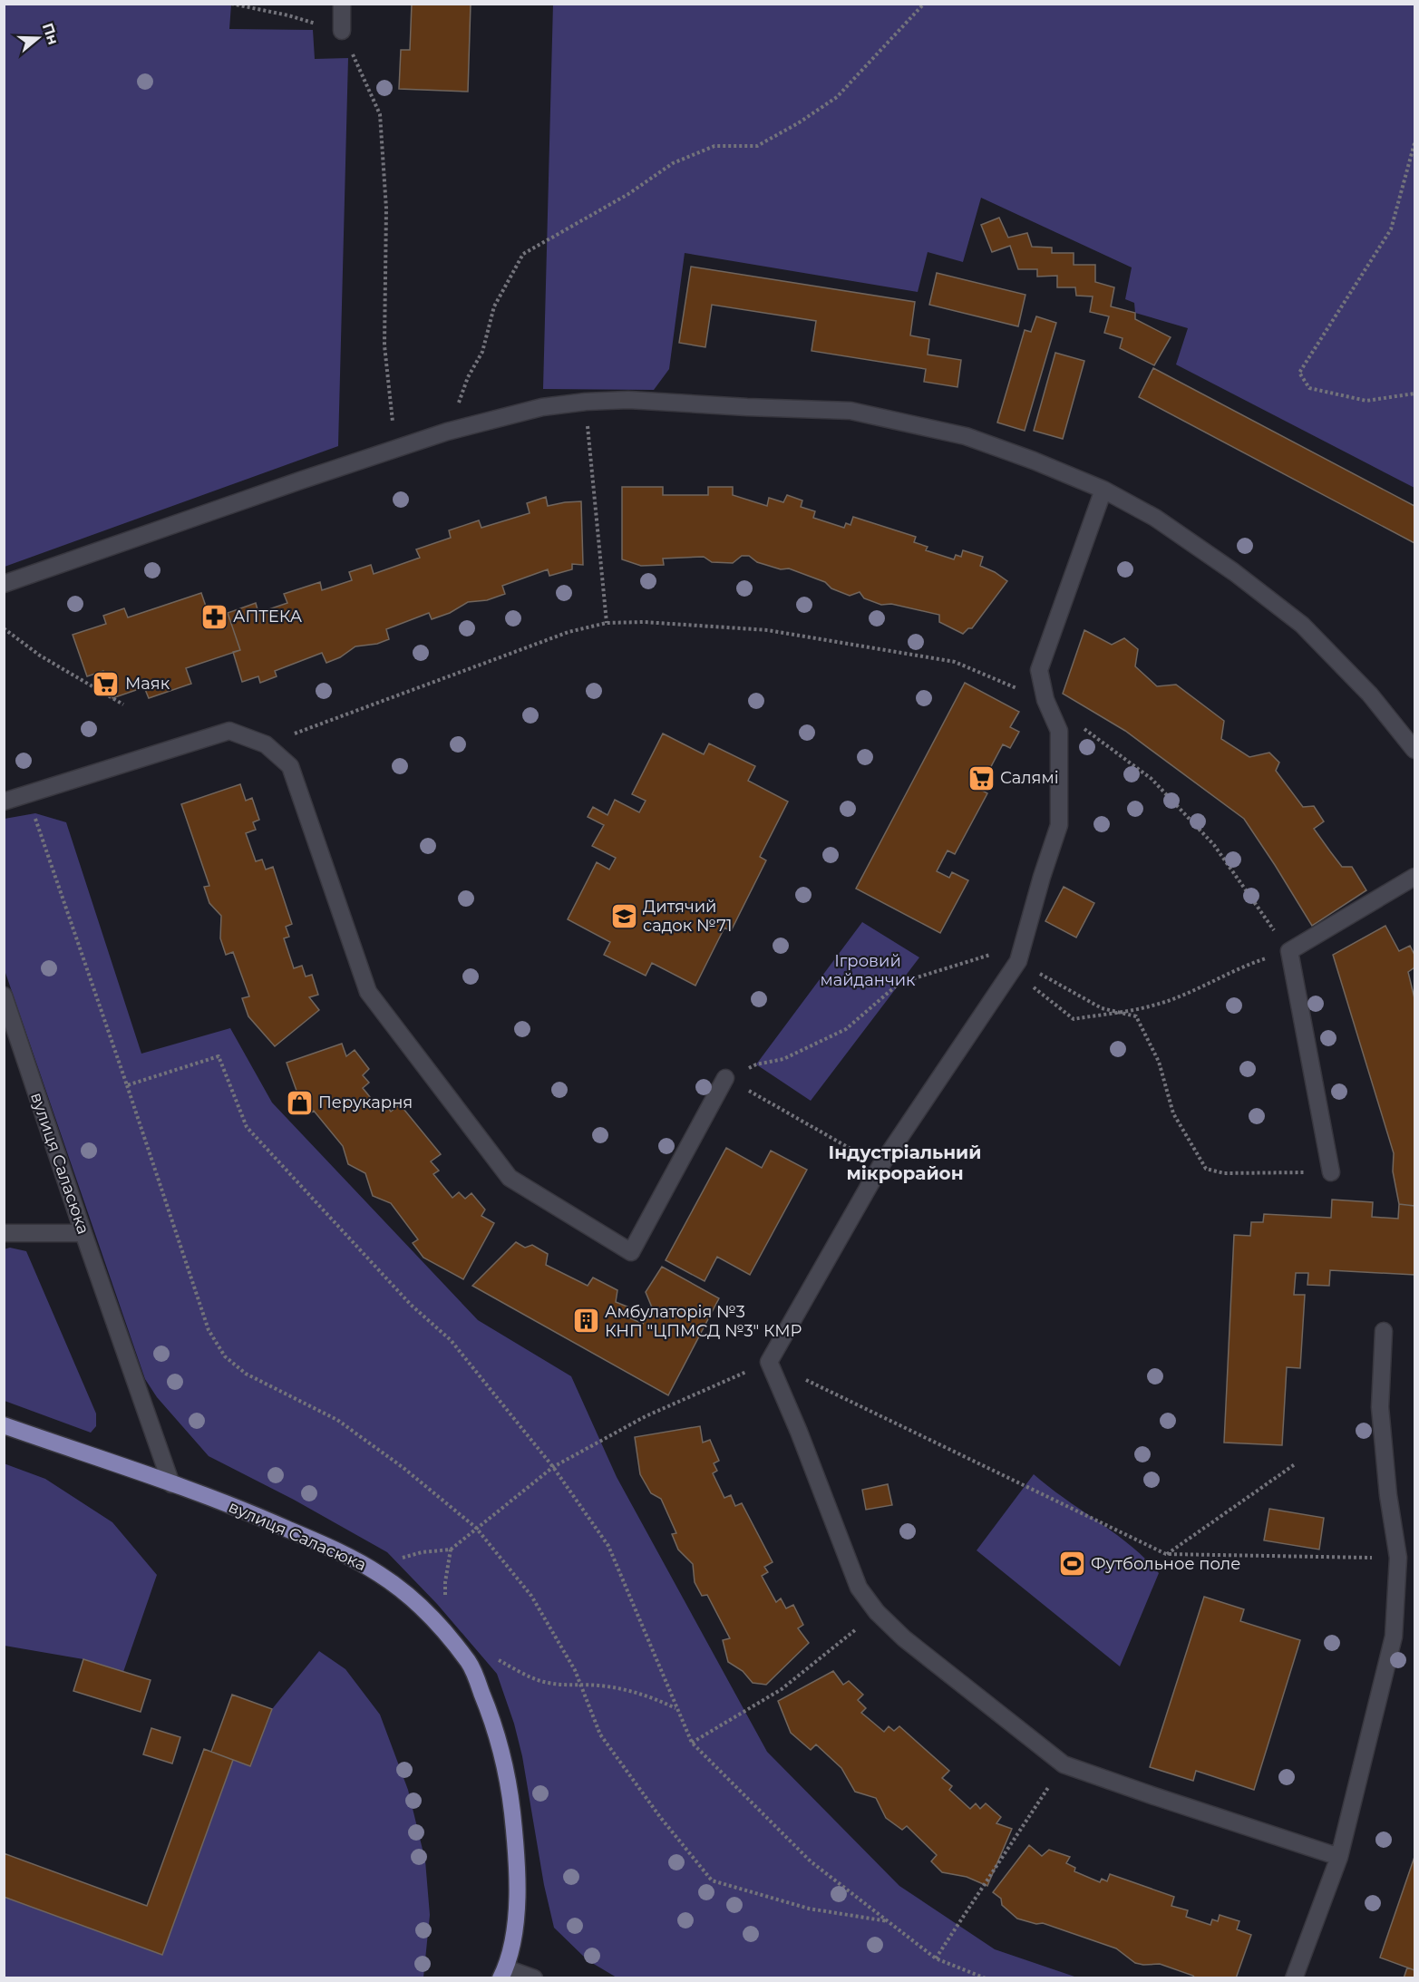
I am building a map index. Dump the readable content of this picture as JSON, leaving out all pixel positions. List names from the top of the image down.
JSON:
{
  "streets": {
    "main road": ["вулиця Саласюка"]
  },
  "districts": ["Індустріальний мікрорайон"],
  "parks": ["Ігровий майданчик"],
  "places": {
    "pharmacy": ["АПТЕКА"],
    "supermarket": ["Маяк", "Салямі"],
    "school or university": ["Дитячий садок №71"],
    "shop": ["Перукарня"],
    "building": ["Амбулаторія №3 КНП \"ЦПМСД №3\" КМР"],
    "sports": ["Футбольное поле"]
  },
  "north": "right"
}
